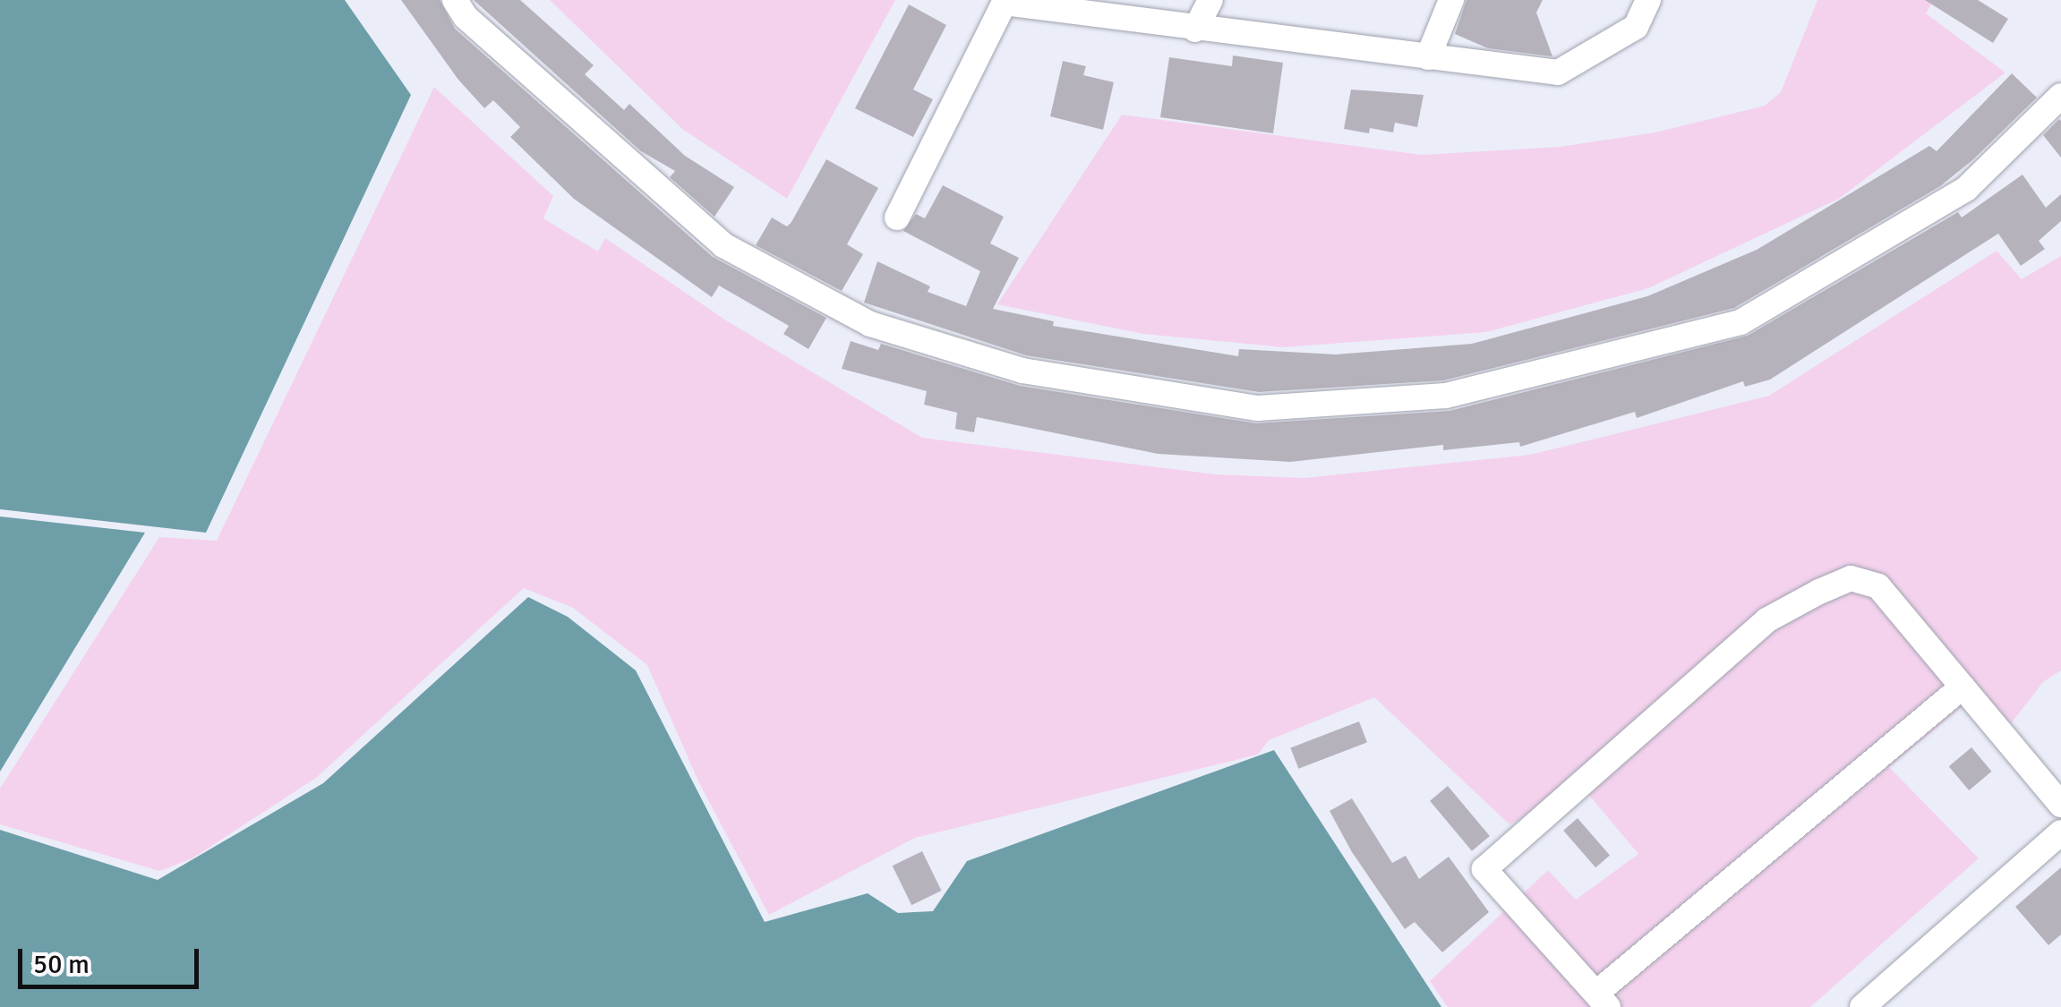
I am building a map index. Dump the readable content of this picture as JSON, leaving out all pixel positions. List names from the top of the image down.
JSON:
{
  "scale_bar": "50 m"
}
